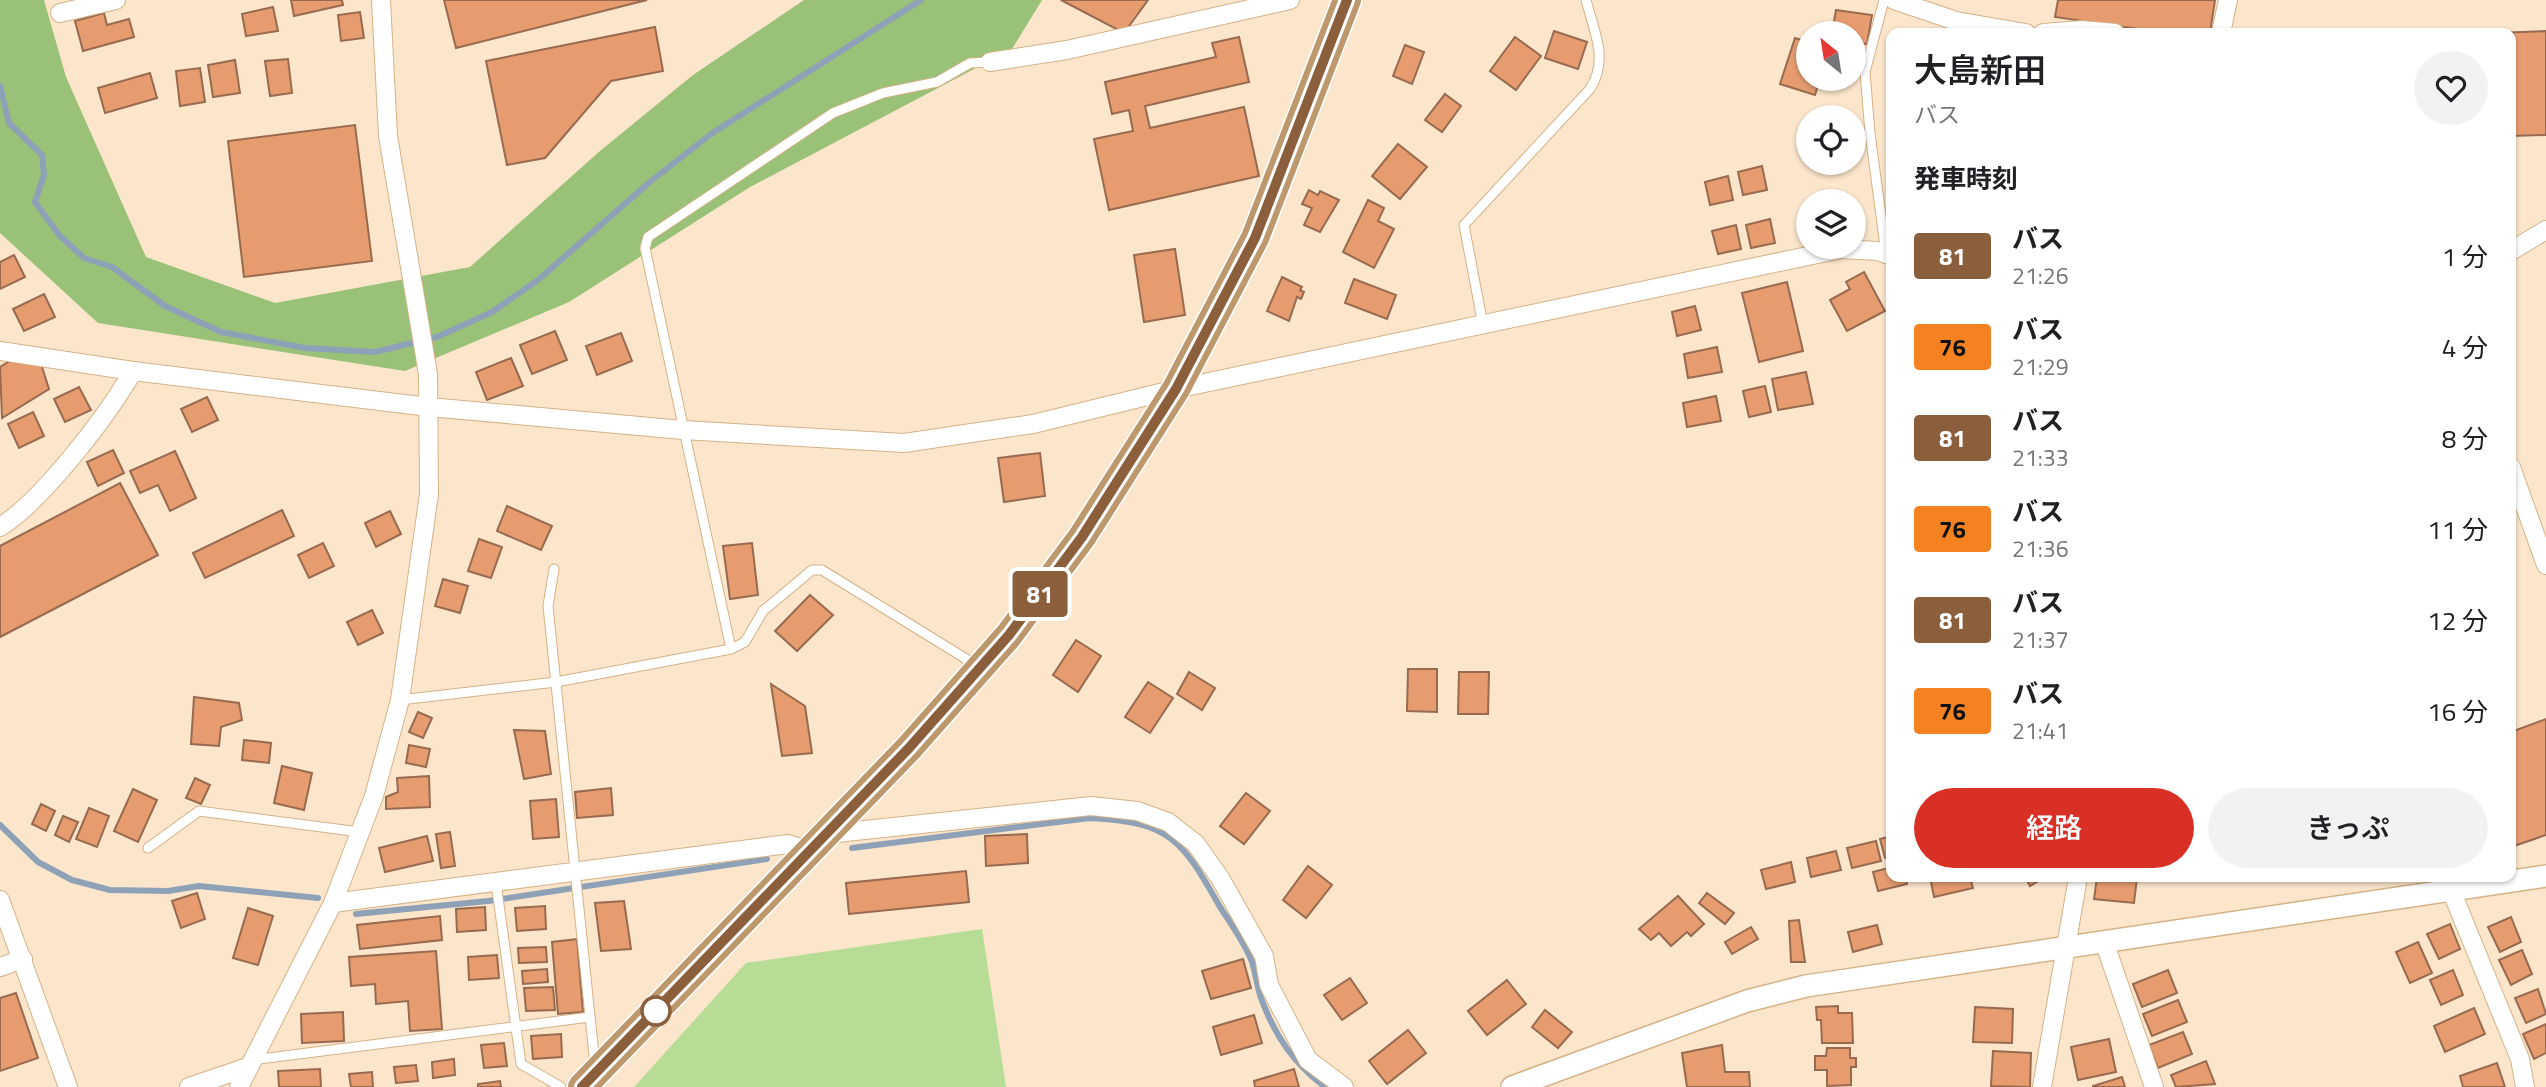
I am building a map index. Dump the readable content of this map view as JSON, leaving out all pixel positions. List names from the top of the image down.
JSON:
{
  "lines": ["bus line 81"],
  "north": "top left",
  "page": {
    "on_map": "81",
    "heading": [
      ["大島新田", "バス"],
      "発車時刻"
    ],
    "list": [
      {
        "mark": "81",
        "name": "バス",
        "note": "21:26",
        "value": "1 分"
      },
      {
        "mark": "76",
        "name": "バス",
        "note": "21:29",
        "value": "4 分"
      },
      {
        "mark": "81",
        "name": "バス",
        "note": "21:33",
        "value": "8 分"
      },
      {
        "mark": "76",
        "name": "バス",
        "note": "21:36",
        "value": "11 分"
      },
      {
        "mark": "81",
        "name": "バス",
        "note": "21:37",
        "value": "12 分"
      },
      {
        "mark": "76",
        "name": "バス",
        "note": "21:41",
        "value": "16 分"
      }
    ],
    "buttons": ["経路", "きっぷ"]
  }
}
